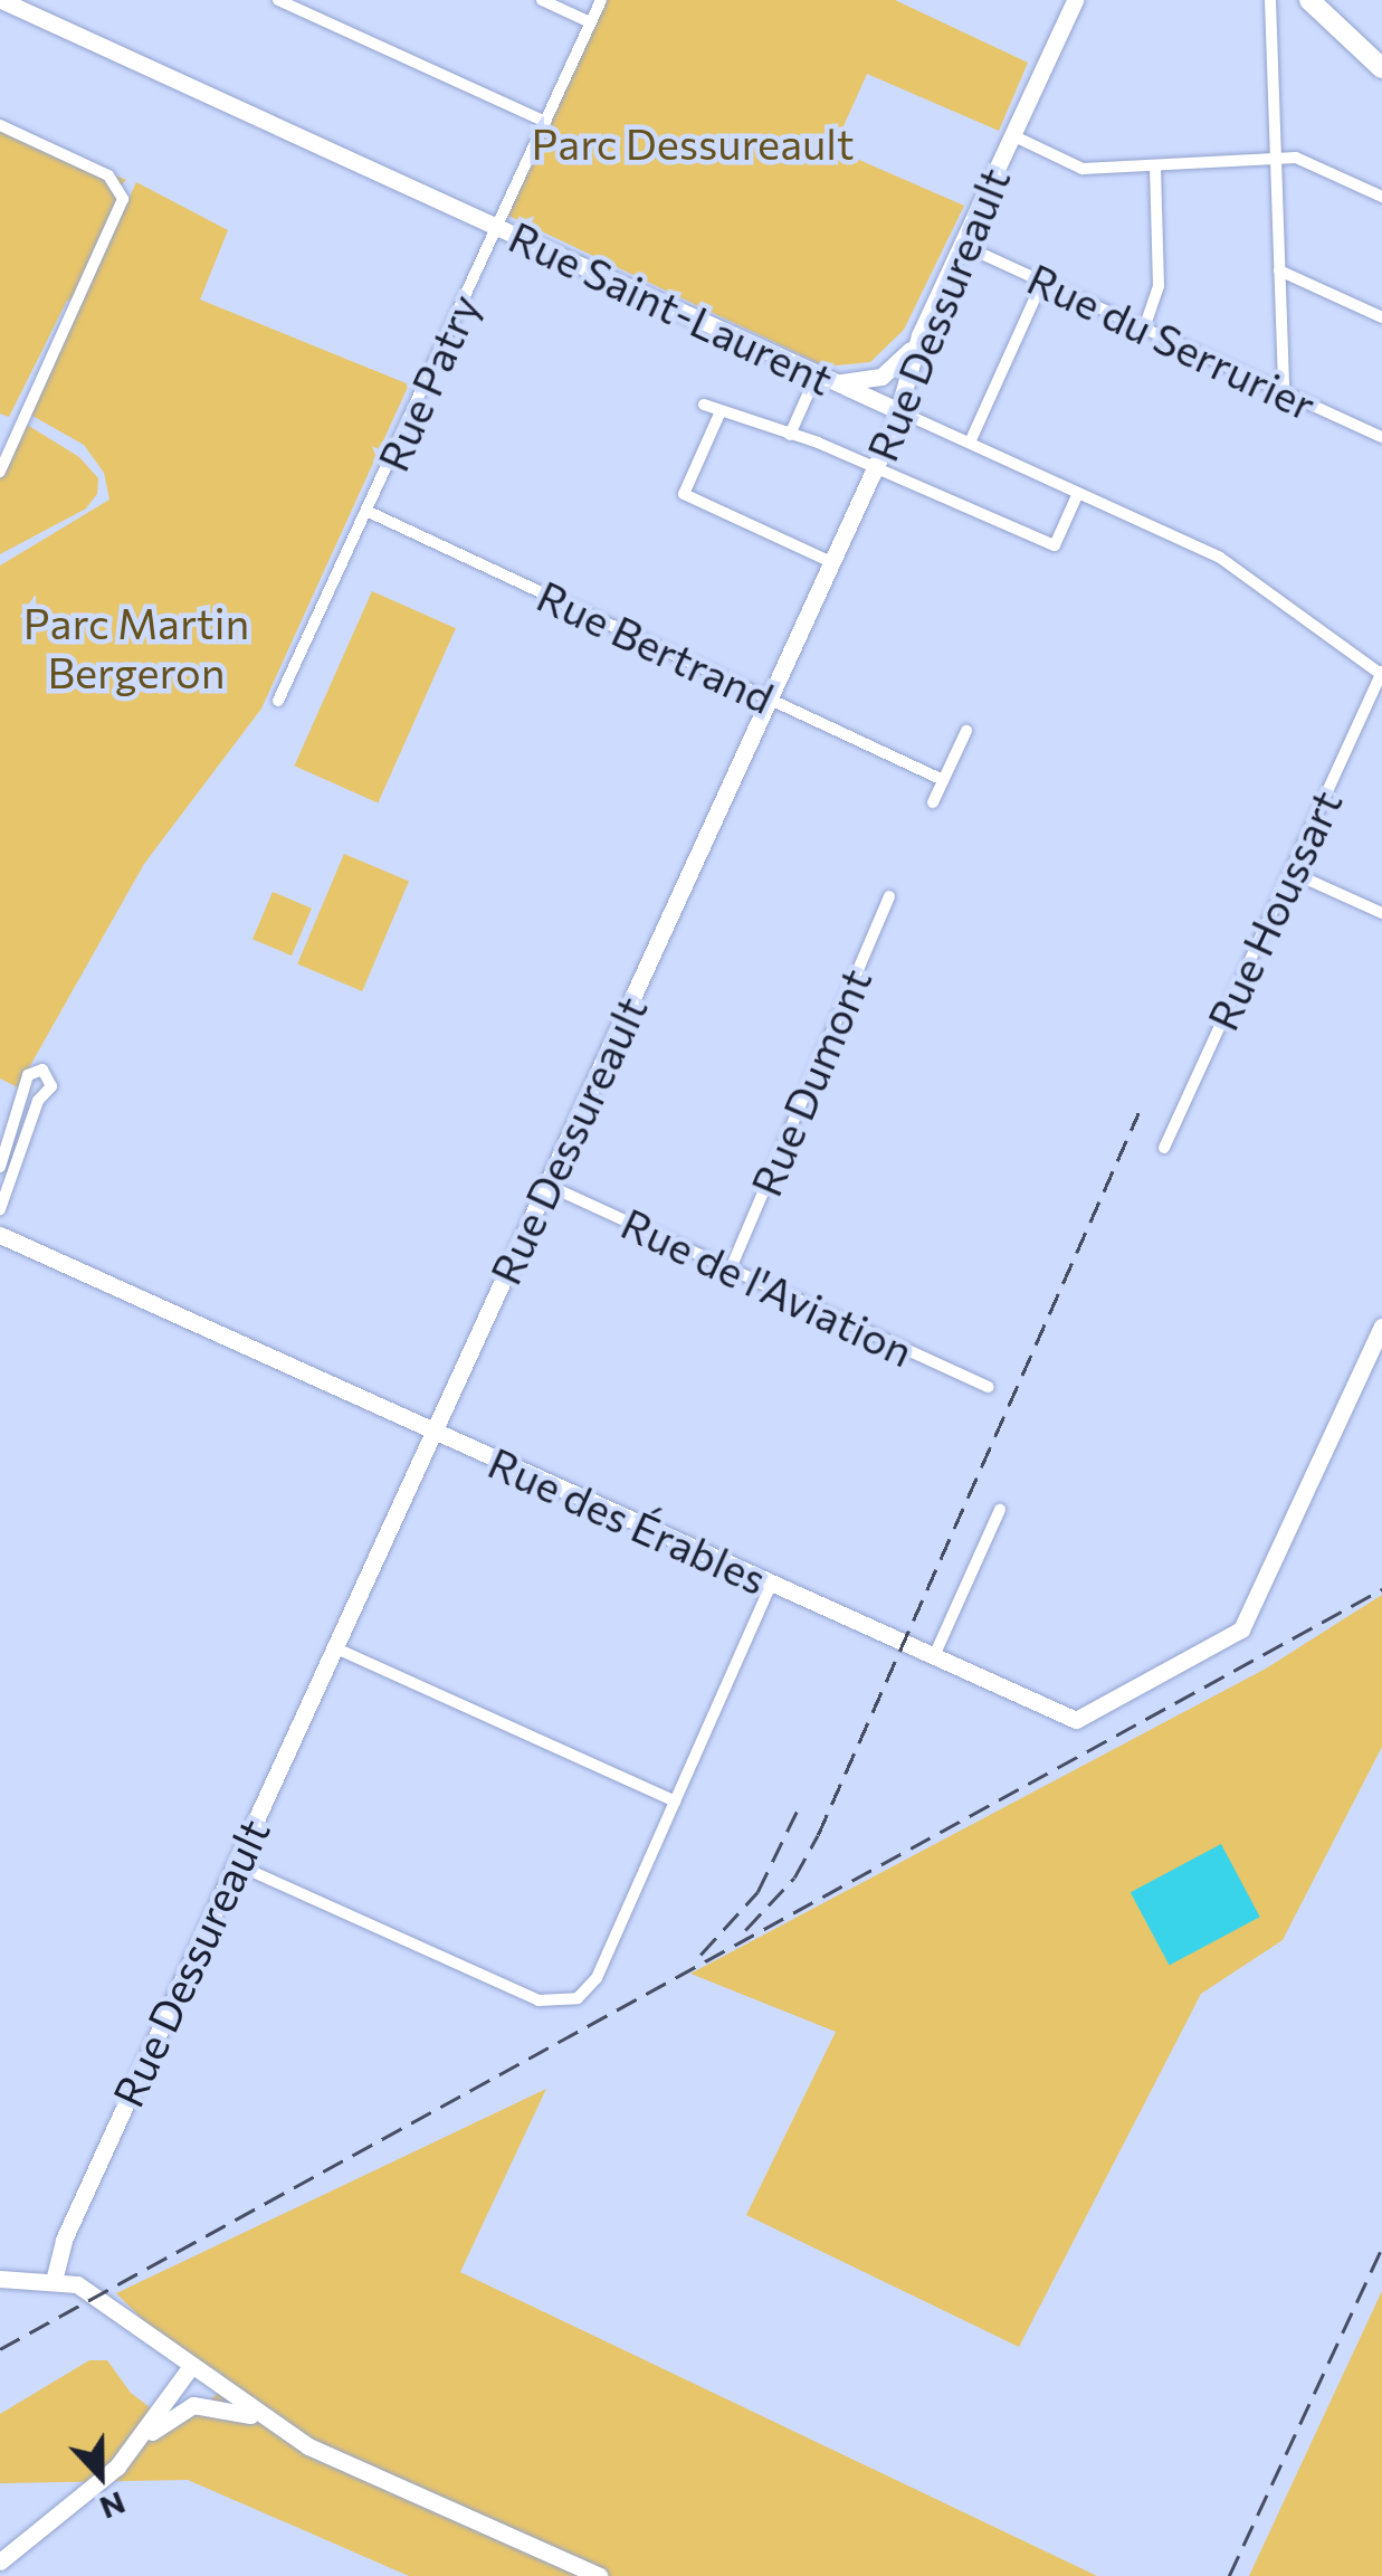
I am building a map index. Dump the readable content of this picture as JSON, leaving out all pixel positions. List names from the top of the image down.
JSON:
{
  "streets": {
    "street": [
      "Rue Saint-Laurent",
      "Rue Dessureault",
      "Rue du Serrurier",
      "Rue Patry",
      "Rue Bertrand",
      "Rue Houssart",
      "Rue Dumont",
      "Rue de l'Aviation",
      "Rue des Érables"
    ]
  },
  "crossings": [
    ["Rue Saint-Laurent", "Rue Dessureault"],
    ["Rue Saint-Laurent", "Rue Patry"],
    ["Rue Saint-Laurent", "Rue Houssart"],
    ["Rue Dessureault", "Rue du Serrurier"],
    ["Rue Dessureault", "Rue Bertrand"],
    ["Rue Dessureault", "Rue de l'Aviation"],
    ["Rue Dessureault", "Rue des Érables"],
    ["Rue Patry", "Rue Bertrand"],
    ["Rue Dumont", "Rue de l'Aviation"]
  ],
  "parks": ["Parc Dessureault", "Parc Martin Bergeron"],
  "north": "bottom"
}
